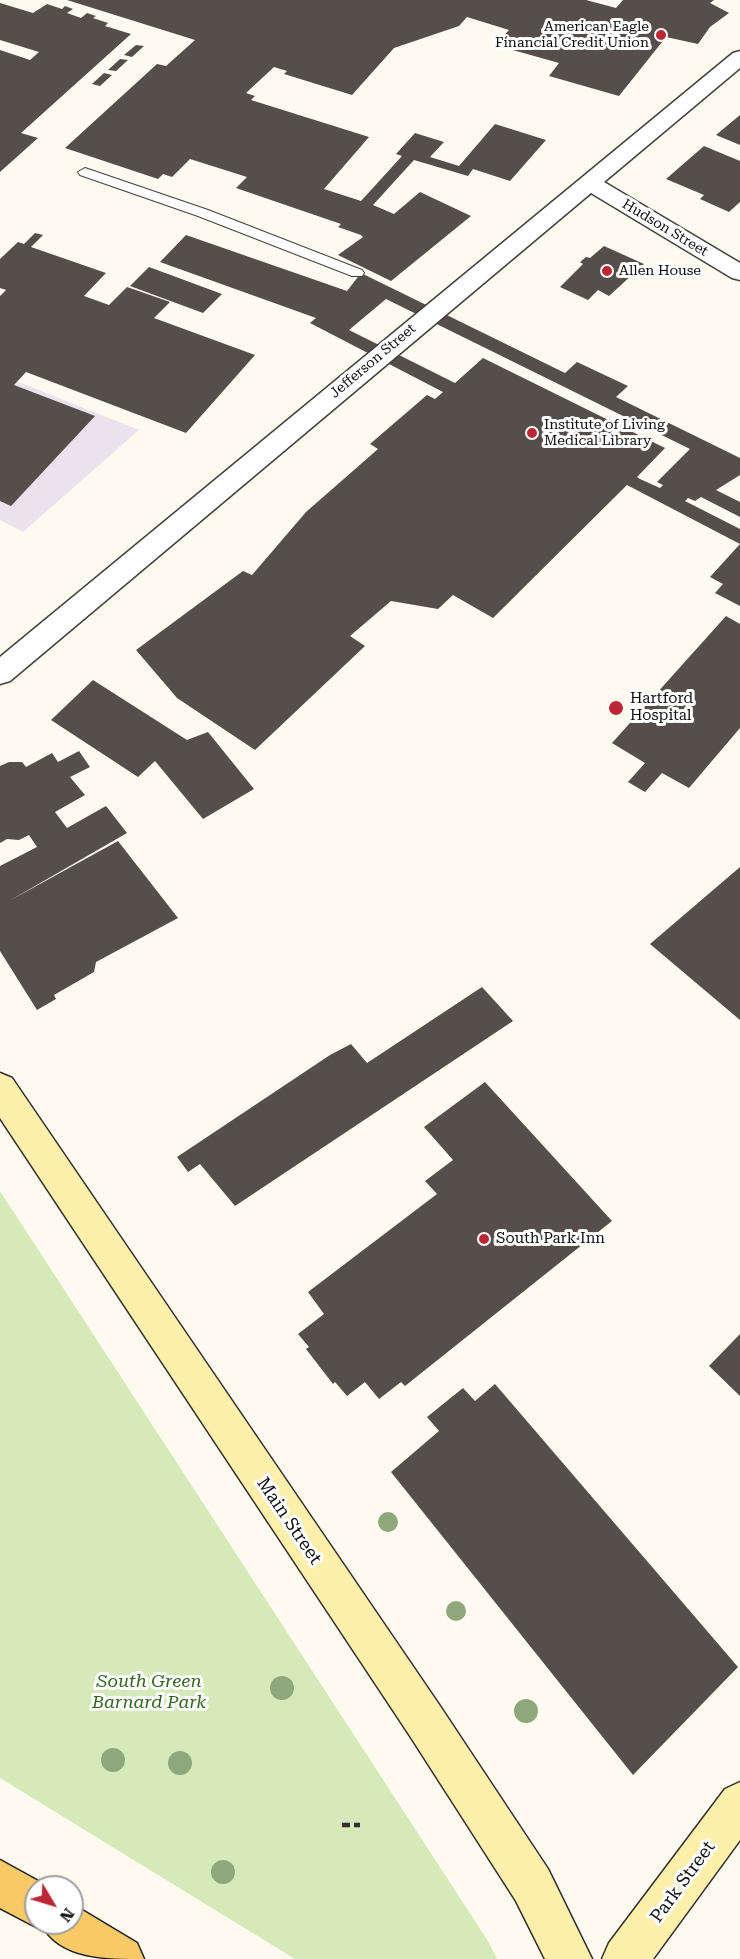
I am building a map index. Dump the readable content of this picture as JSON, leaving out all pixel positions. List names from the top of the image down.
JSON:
{
  "streets": {
    "main road": ["Main Street", "Park Street"],
    "street": ["Hudson Street", "Jefferson Street"]
  },
  "crossings": [
    ["Hudson Street", "Jefferson Street"]
  ],
  "parks": ["South Green Barnard Park"],
  "places": [
    "American Eagle Financial Credit Union",
    "Allen House",
    "Institute of Living Medical Library",
    "Hartford Hospital",
    "South Park Inn"
  ],
  "north": "bottom right"
}
